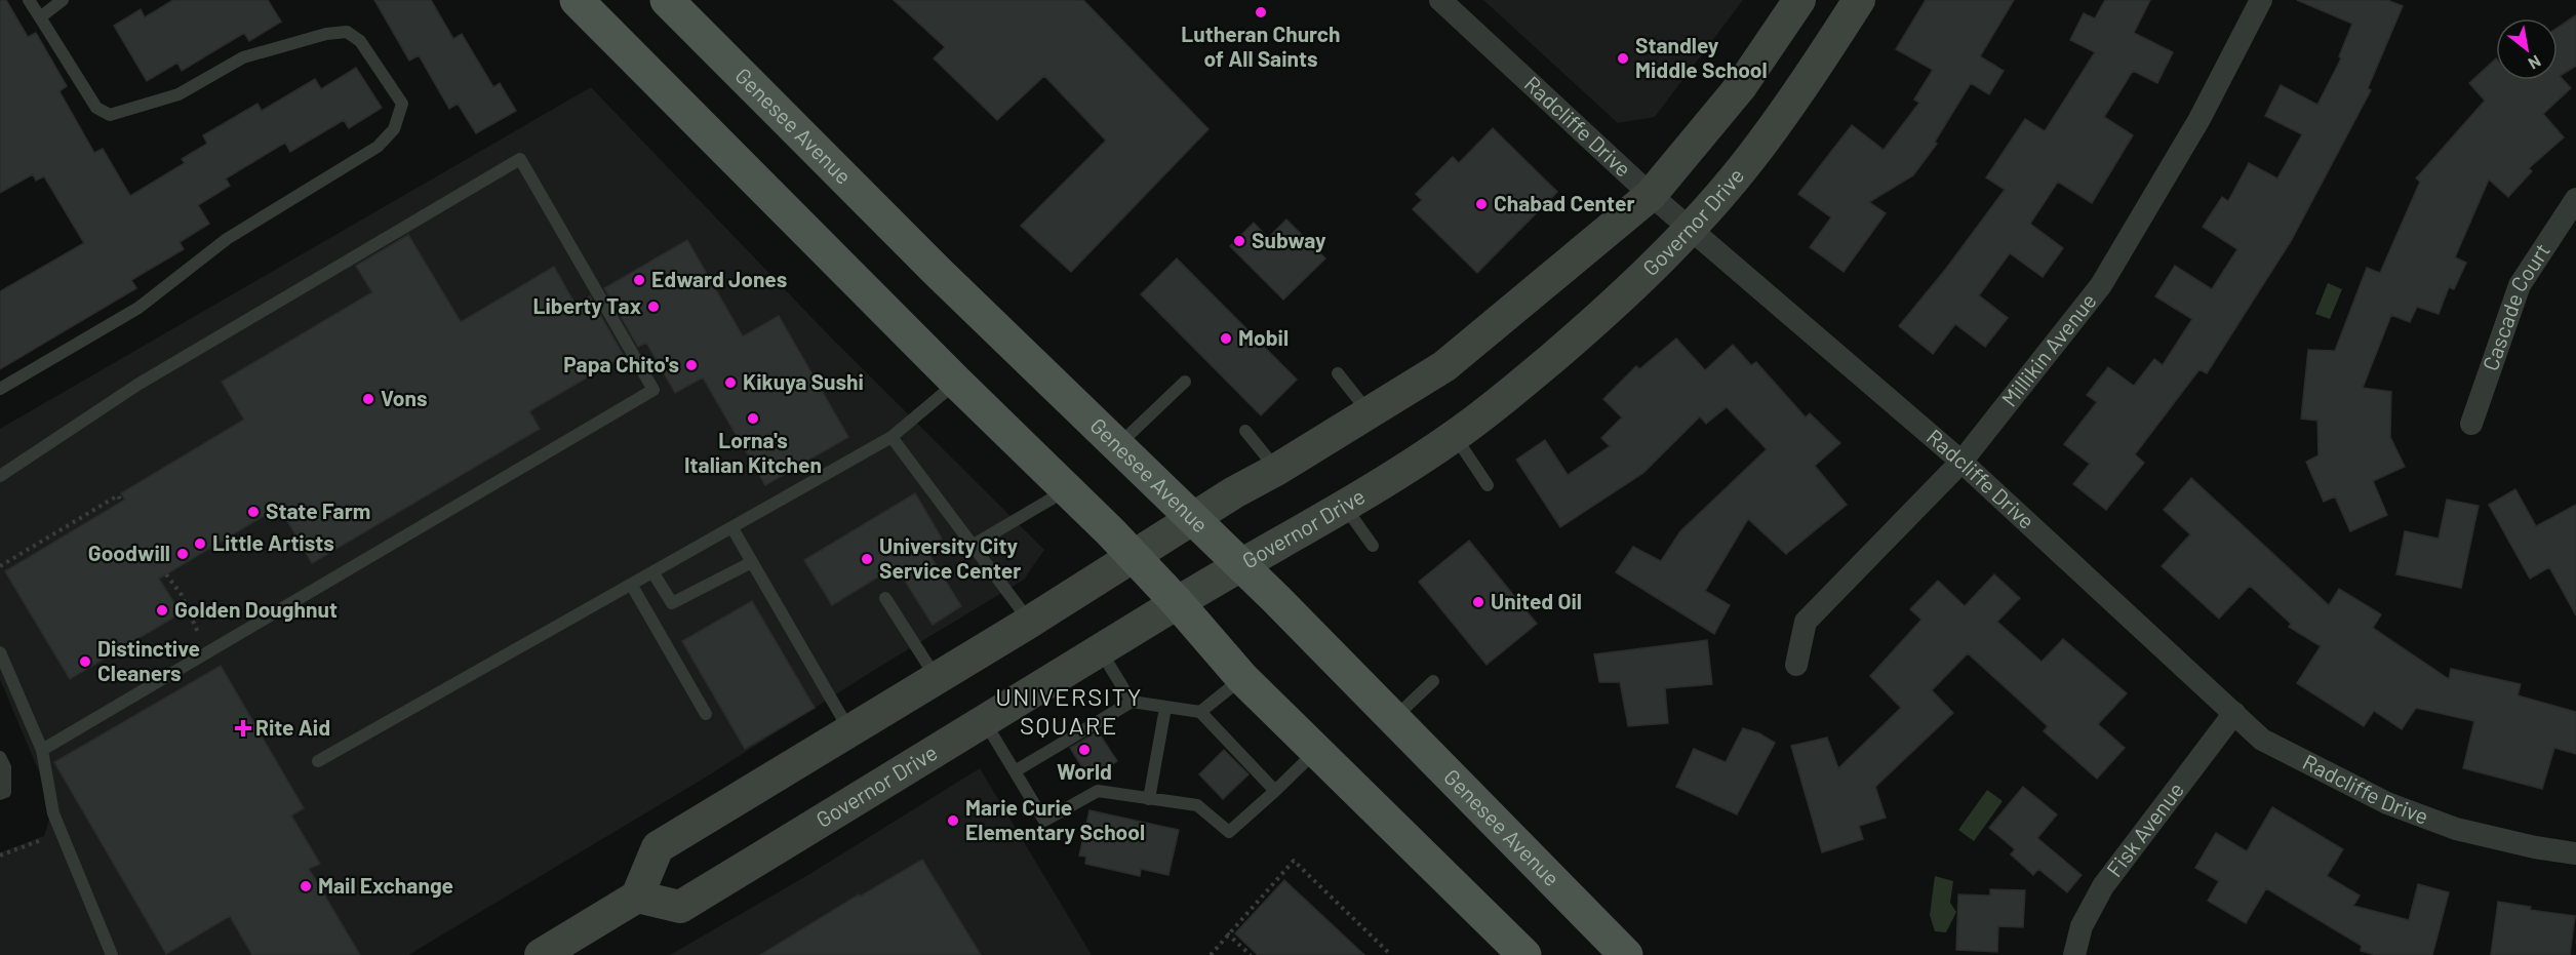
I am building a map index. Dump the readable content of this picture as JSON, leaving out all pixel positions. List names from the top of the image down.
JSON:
{
  "streets": {
    "main road": ["Genesee Avenue", "Governor Drive"],
    "street": [
      "Radcliffe Drive",
      "Cascade Court",
      "Millikin Avenue",
      "Fisk Avenue"
    ]
  },
  "crossings": [
    ["Genesee Avenue", "Governor Drive"],
    ["Radcliffe Drive", "Governor Drive"],
    ["Radcliffe Drive", "Millikin Avenue"],
    ["Radcliffe Drive", "Fisk Avenue"]
  ],
  "districts": ["UNIVERSITY SQUARE"],
  "places": {
    "other": [
      "Lutheran Church of All Saints",
      "Standley Middle School",
      "Chabad Center",
      "Subway",
      "Edward Jones",
      "Liberty Tax",
      "Mobil",
      "Papa Chito's",
      "Kikuya Sushi",
      "Vons",
      "Lorna's Italian Kitchen",
      "State Farm",
      "Little Artists",
      "Goodwill",
      "University City Service Center",
      "United Oil",
      "Golden Doughnut",
      "Distinctive Cleaners",
      "World",
      "Marie Curie Elementary School",
      "Mail Exchange"
    ],
    "health": ["Rite Aid"]
  },
  "north": "bottom right"
}
